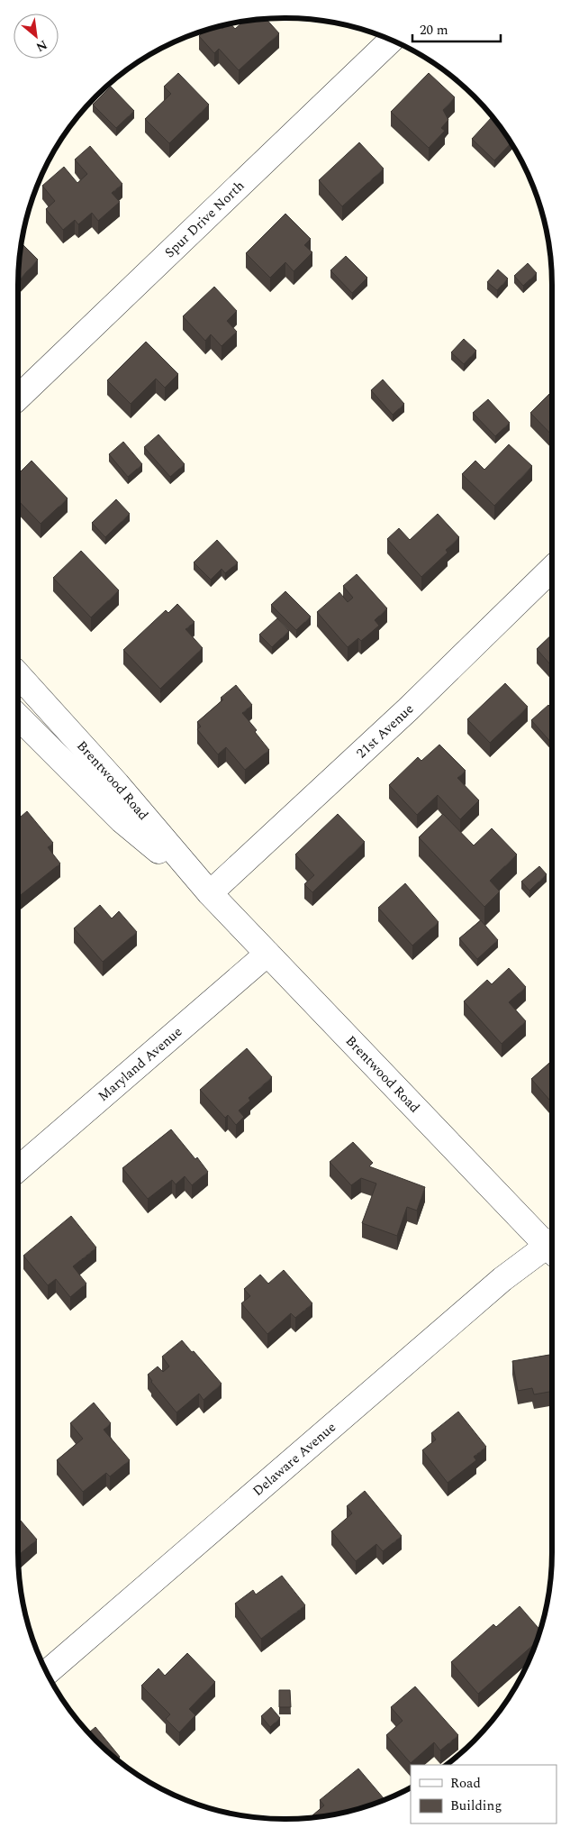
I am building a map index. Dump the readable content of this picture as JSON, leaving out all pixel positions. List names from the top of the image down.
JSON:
{
  "streets": {
    "street": [
      "Spur Drive North",
      "21st Avenue",
      "Brentwood Road",
      "Maryland Avenue",
      "Delaware Avenue"
    ]
  },
  "crossings": [
    ["21st Avenue", "Brentwood Road"],
    ["Brentwood Road", "Maryland Avenue"],
    ["Brentwood Road", "Delaware Avenue"]
  ],
  "legend": ["Road", "Building"],
  "scale_bar": "20 m",
  "north": "bottom right"
}
